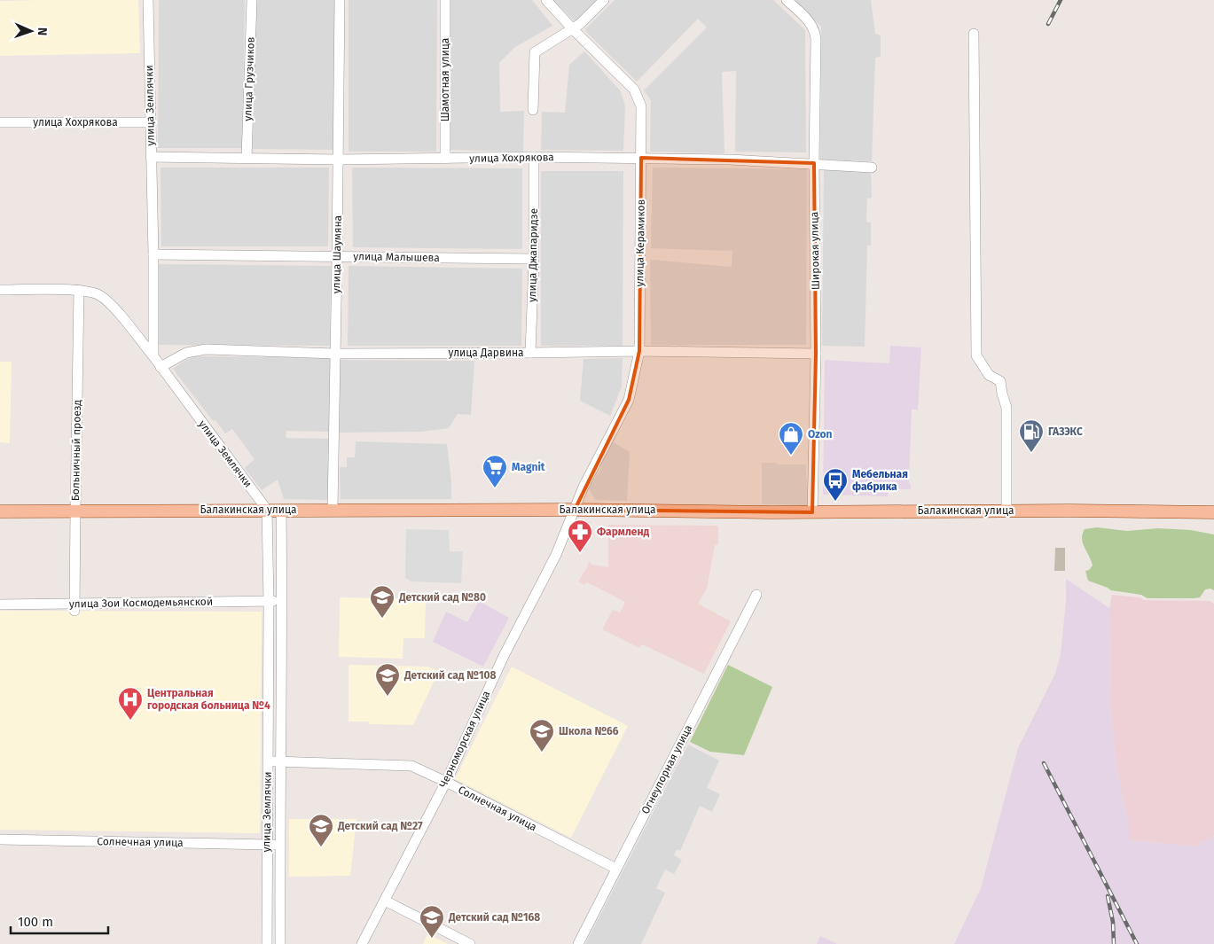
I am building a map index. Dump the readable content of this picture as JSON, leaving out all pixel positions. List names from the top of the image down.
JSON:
{
  "streets": {
    "main road": ["Балакинская улица"],
    "street": [
      "улица Грузчиков",
      "Шамотная улица",
      "улица Землячки",
      "улица Хохрякова",
      "улица Керамиков",
      "Широкая улица",
      "улица Шаумяна",
      "улица Джапаридзе",
      "улица Малышева",
      "улица Дарвина",
      "Больничный проезд",
      "улица Зои Космодемьянской",
      "Черноморская улица",
      "Огнеупорная улица",
      "Солнечная улица"
    ]
  },
  "crossings": [
    ["улица Грузчиков", "улица Хохрякова"],
    ["Шамотная улица", "улица Хохрякова"],
    ["улица Землячки", "улица Хохрякова"],
    ["улица Землячки", "улица Малышева"],
    ["улица Землячки", "улица Дарвина"],
    ["улица Землячки", "Балакинская улица"],
    ["улица Землячки", "улица Зои Космодемьянской"],
    ["улица Землячки", "Солнечная улица"],
    ["улица Хохрякова", "улица Керамиков"],
    ["улица Хохрякова", "Широкая улица"],
    ["улица Хохрякова", "улица Шаумяна"],
    ["улица Хохрякова", "улица Джапаридзе"],
    ["улица Керамиков", "улица Дарвина"],
    ["улица Керамиков", "Балакинская улица"],
    ["улица Керамиков", "Черноморская улица"],
    ["Широкая улица", "улица Дарвина"],
    ["Широкая улица", "Балакинская улица"],
    ["улица Шаумяна", "улица Малышева"],
    ["улица Шаумяна", "улица Дарвина"],
    ["улица Шаумяна", "Балакинская улица"],
    ["улица Джапаридзе", "улица Малышева"],
    ["улица Джапаридзе", "улица Дарвина"],
    ["Больничный проезд", "Балакинская улица"],
    ["Больничный проезд", "улица Зои Космодемьянской"],
    ["Балакинская улица", "Черноморская улица"],
    ["Черноморская улица", "Солнечная улица"],
    ["Огнеупорная улица", "Солнечная улица"]
  ],
  "places": {
    "fuel station": ["ГАЗЭКС"],
    "shop": ["Ozon"],
    "supermarket": ["Magnit"],
    "bus stop": ["Мебельная фабрика"],
    "pharmacy": ["Фармленд"],
    "school or university": [
      "Детский сад №80",
      "Детский сад №108",
      "Школа №66",
      "Детский сад №27",
      "Детский сад №168"
    ],
    "hospital": ["Центральная городская больница №4"]
  },
  "scale_bar": "100 m",
  "north": "right"
}
